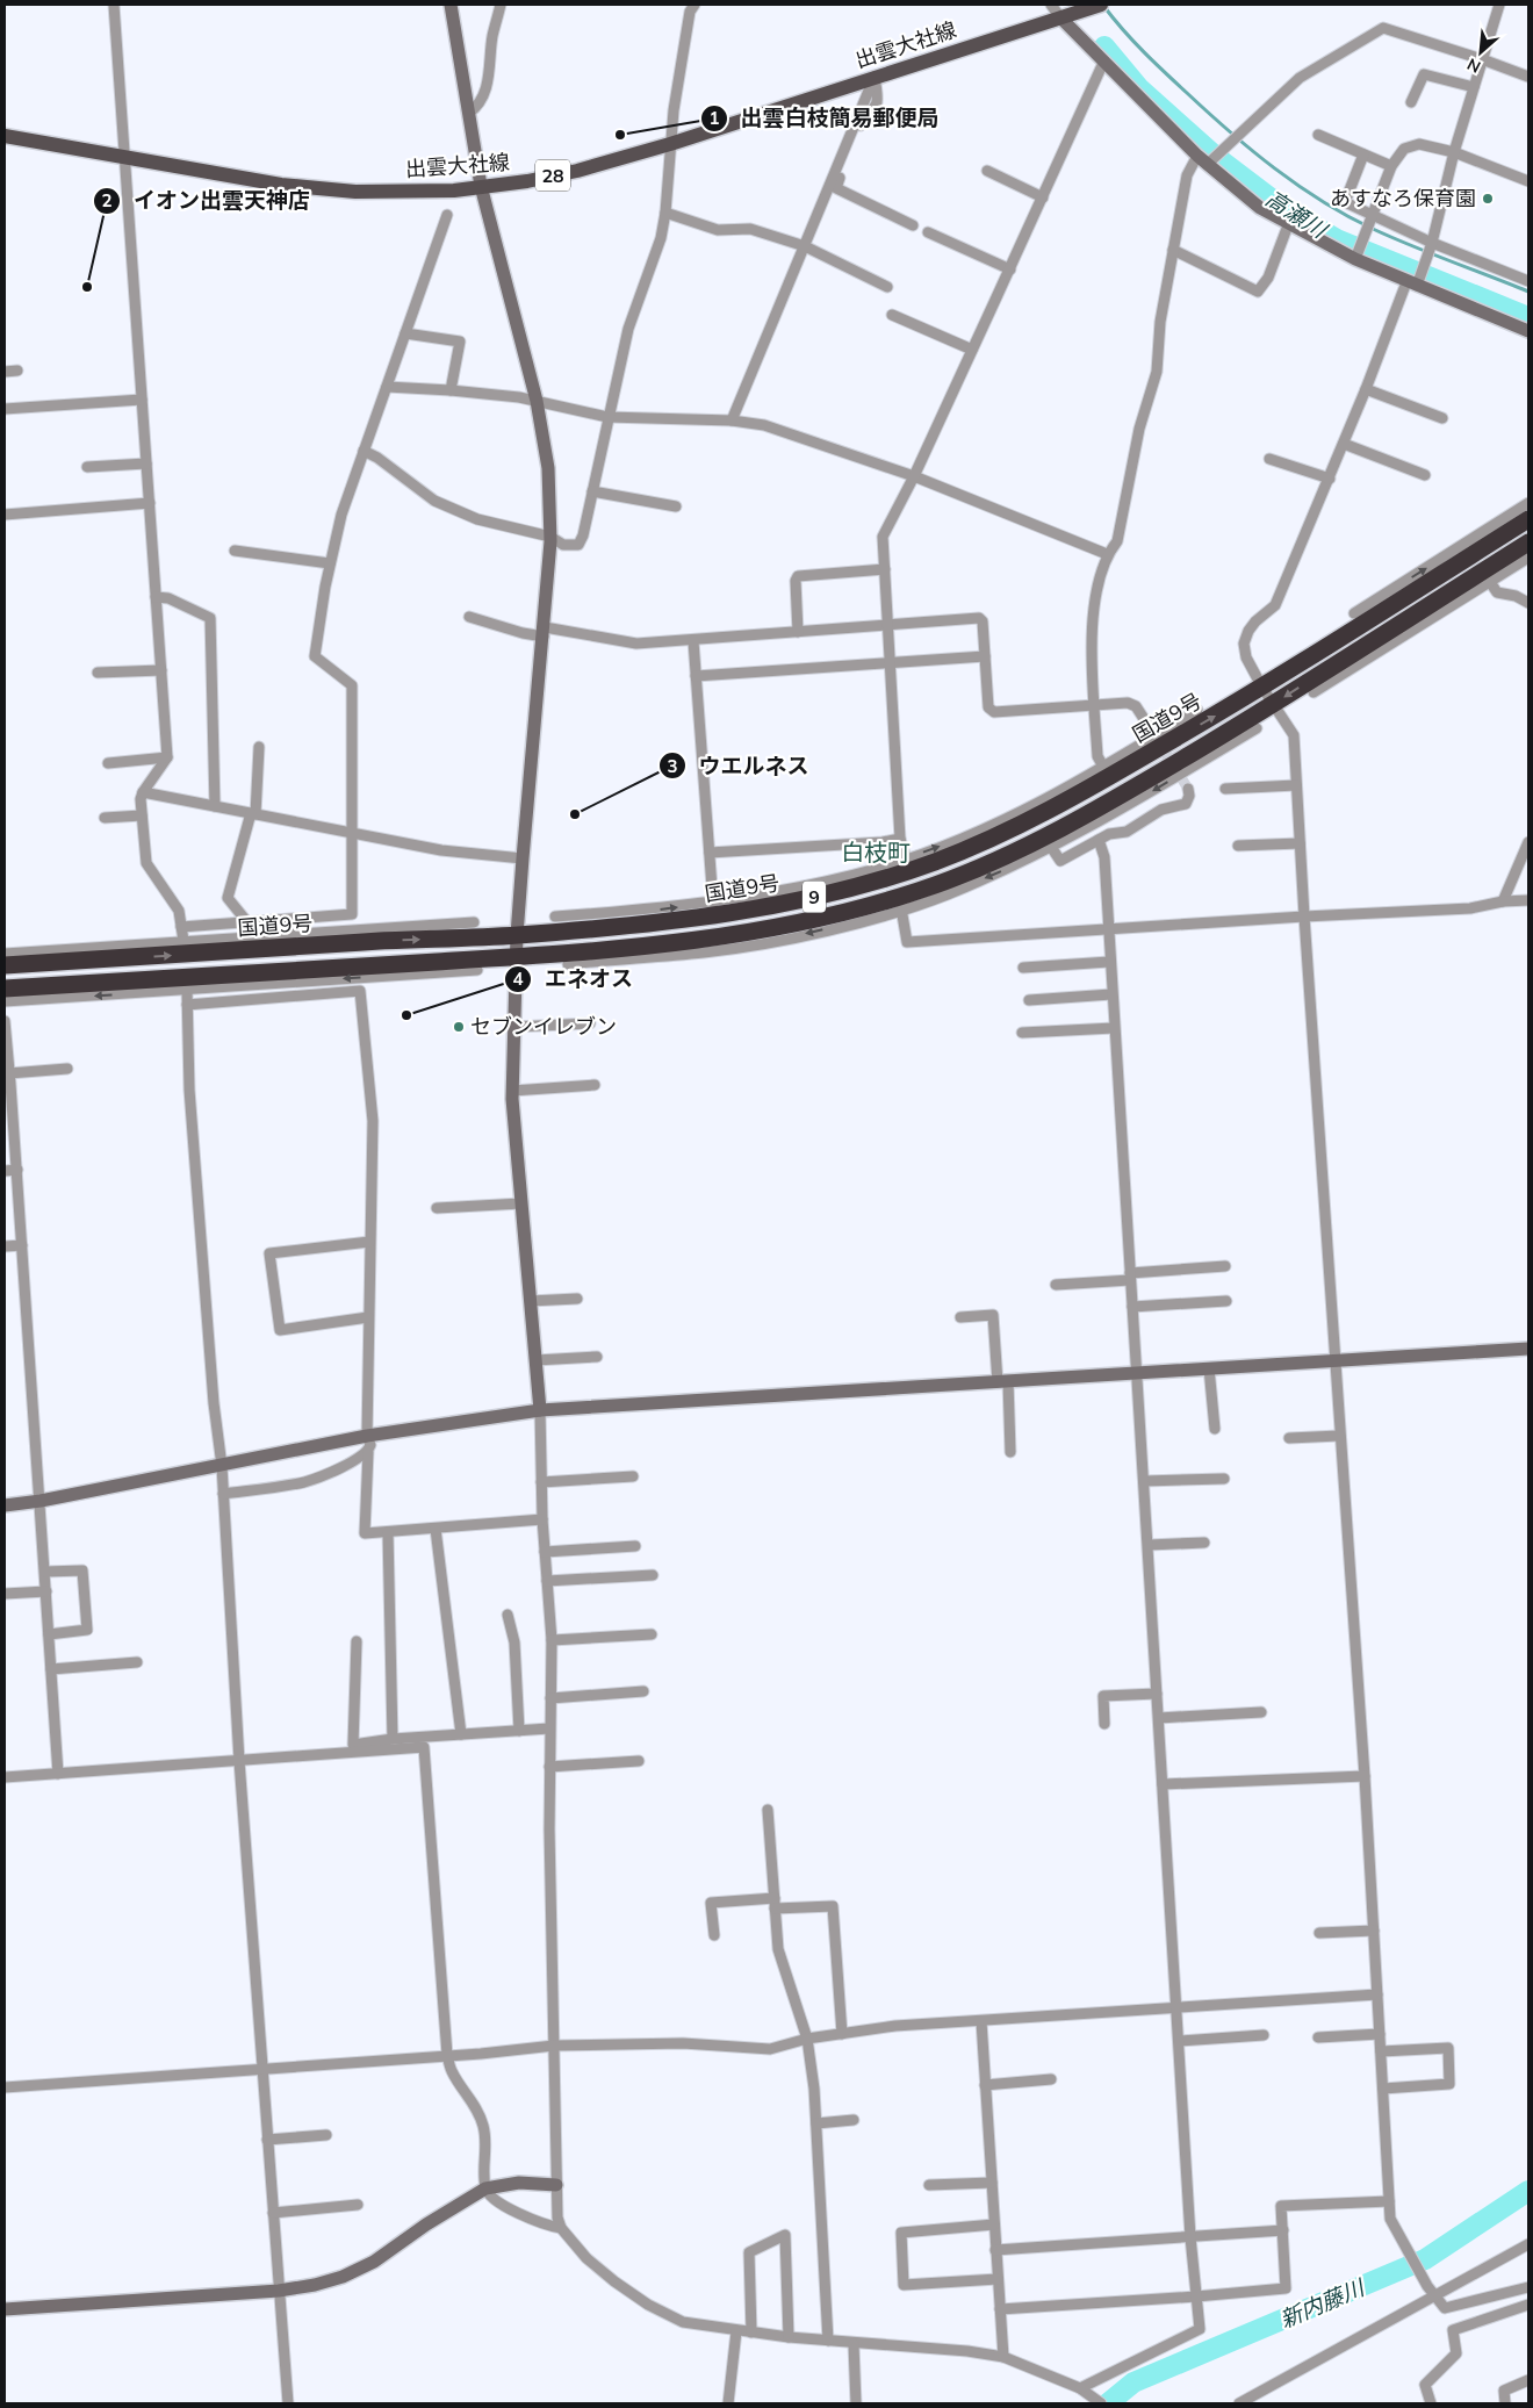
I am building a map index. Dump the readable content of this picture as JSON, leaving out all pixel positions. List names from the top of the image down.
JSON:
{
  "streets": {
    "highway": ["国道9号", "9"],
    "main road": ["出雲大社線", "28"]
  },
  "districts": ["白枝町"],
  "water": ["高瀬川", "新内藤川"],
  "places": [
    "出雲白枝簡易郵便局",
    "あすなろ保育園",
    "イオン出雲天神店",
    "ウエルネス",
    "エネオス",
    "セブンイレブン"
  ],
  "north": "bottom left"
}
